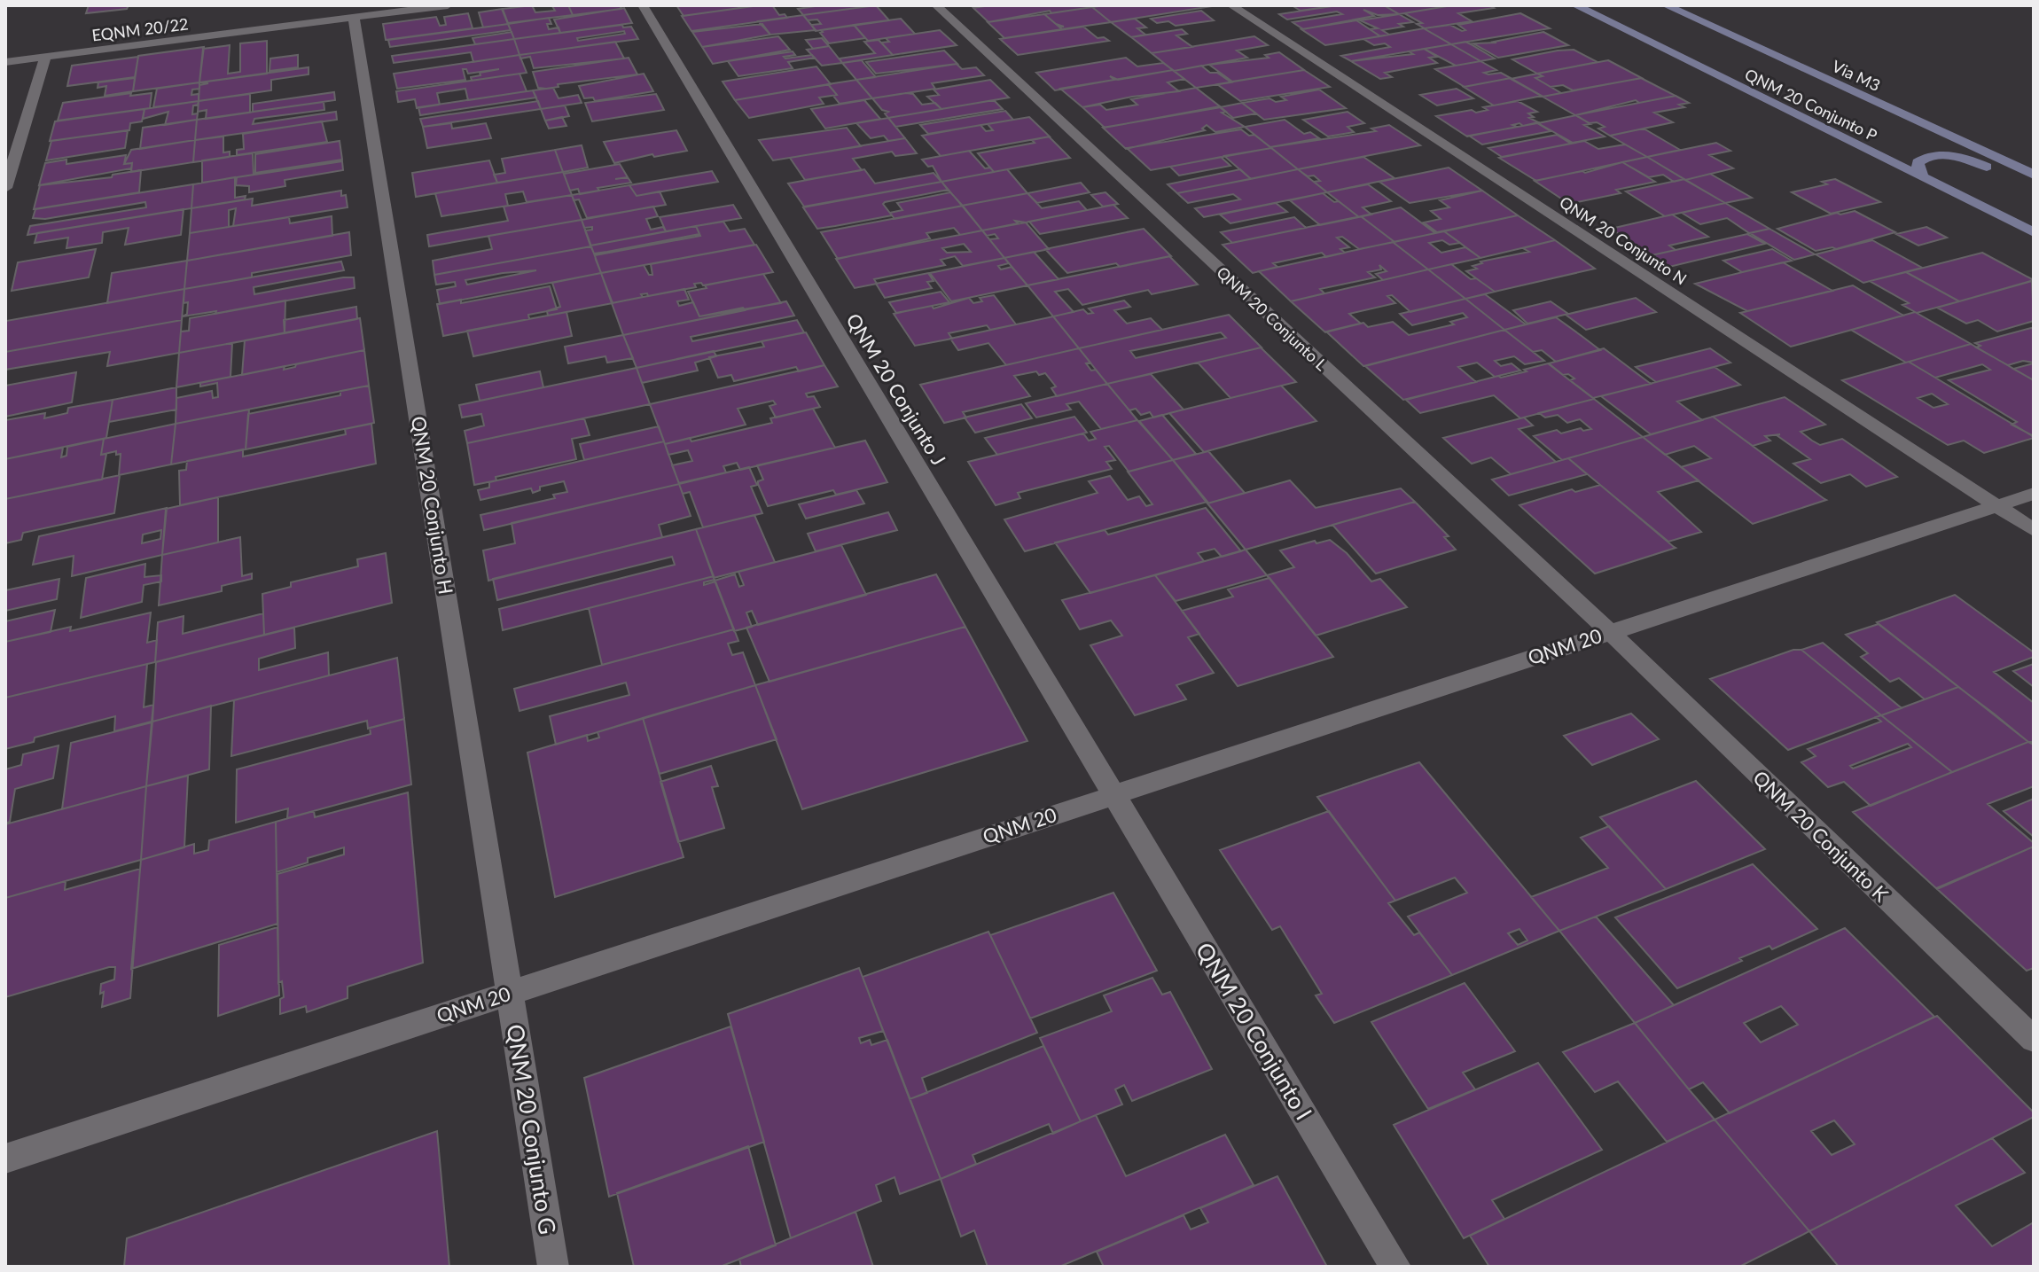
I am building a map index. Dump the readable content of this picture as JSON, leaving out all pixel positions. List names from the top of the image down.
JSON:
{
  "streets": {
    "main road": ["Via M3", "QNM 20 Conjunto P"],
    "street": [
      "EQNM 20/22",
      "QNM 20 Conjunto N",
      "QNM 20 Conjunto L",
      "QNM 20 Conjunto J",
      "QNM 20 Conjunto H",
      "QNM 20",
      "QNM 20 Conjunto K",
      "QNM 20 Conjunto I",
      "QNM 20 Conjunto G"
    ]
  },
  "crossings": [
    ["EQNM 20/22", "QNM 20 Conjunto H"],
    ["QNM 20 Conjunto N", "QNM 20"],
    ["QNM 20 Conjunto L", "QNM 20"],
    ["QNM 20 Conjunto L", "QNM 20 Conjunto K"],
    ["QNM 20 Conjunto J", "QNM 20"],
    ["QNM 20 Conjunto J", "QNM 20 Conjunto I"],
    ["QNM 20 Conjunto H", "QNM 20"],
    ["QNM 20 Conjunto H", "QNM 20 Conjunto G"],
    ["QNM 20", "QNM 20 Conjunto K"],
    ["QNM 20", "QNM 20 Conjunto I"],
    ["QNM 20", "QNM 20 Conjunto G"]
  ]
}
